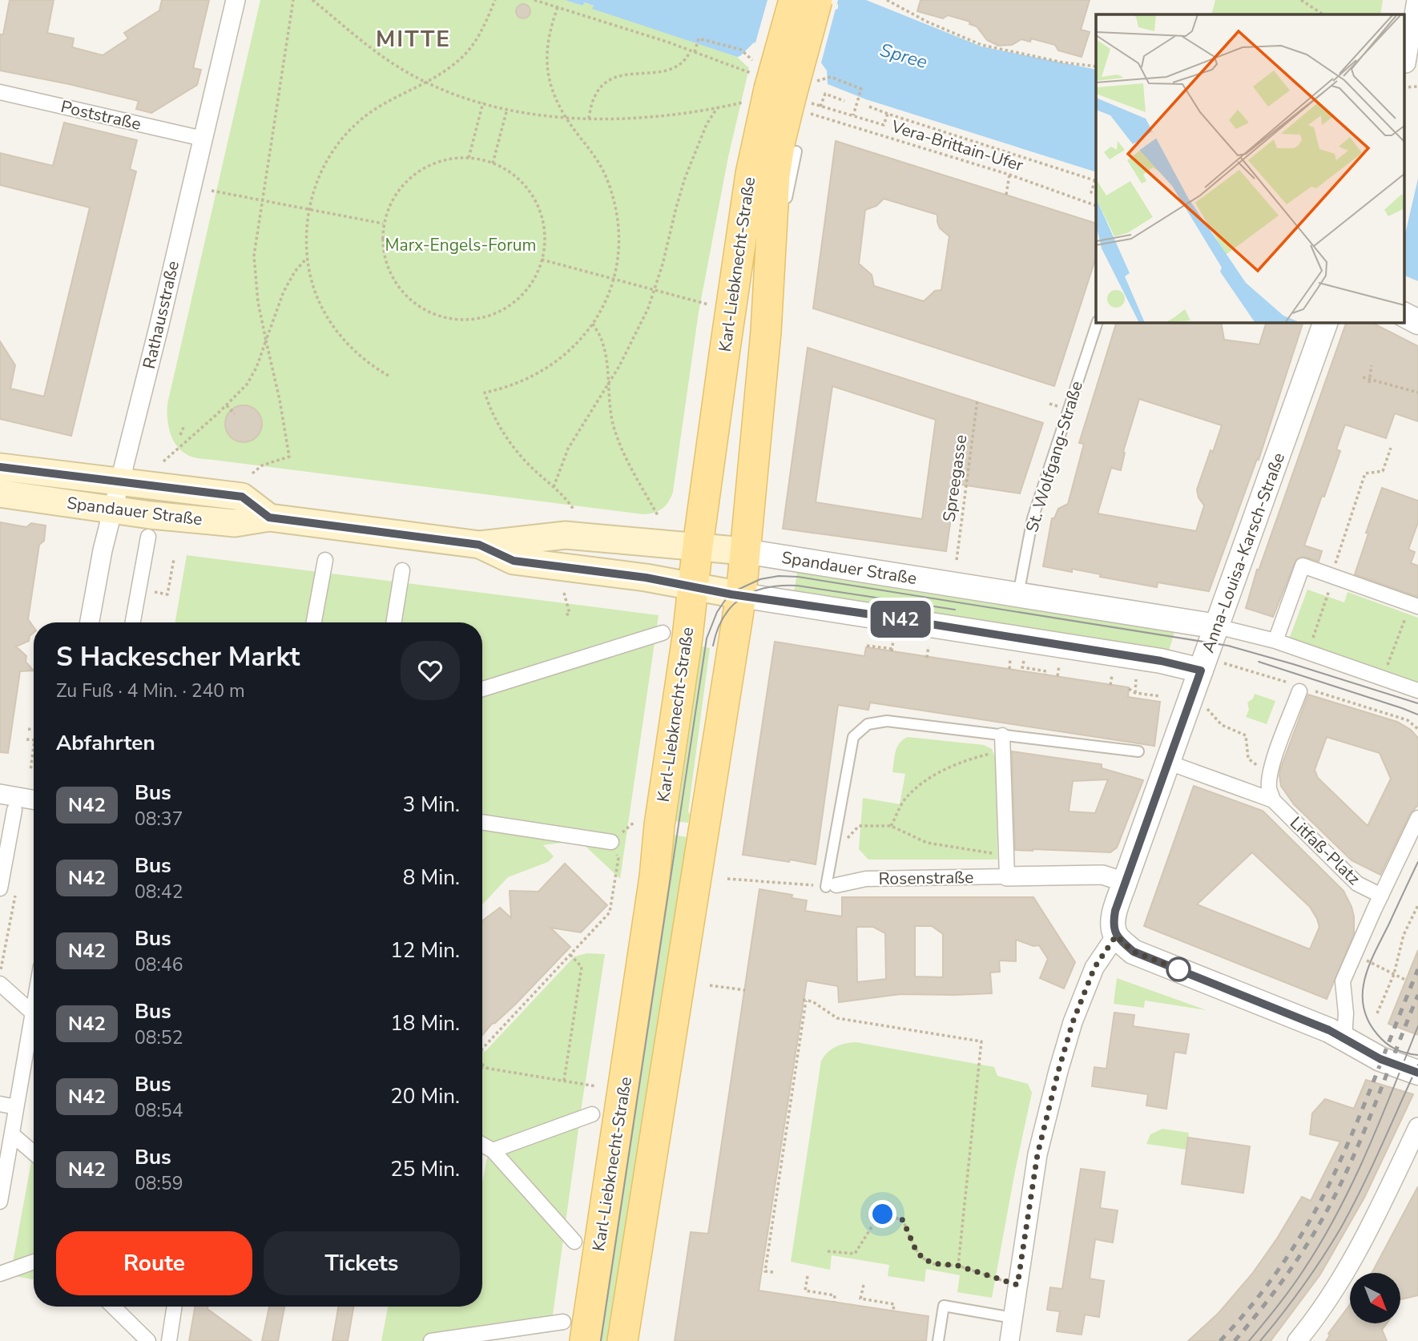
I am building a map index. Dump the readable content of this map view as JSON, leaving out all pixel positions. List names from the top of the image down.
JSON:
{
  "streets": {
    "main road": ["Karl-Liebknecht-Straße", "Spandauer Straße"],
    "street": [
      "Poststraße",
      "Rathausstraße",
      "Anna-Louisa-Karsch-Straße",
      "Litfaß-Platz",
      "Rosenstraße"
    ],
    "lane": ["St. Wolfgang-Straße"],
    "path": ["Vera-Brittain-Ufer", "Spreegasse"]
  },
  "crossings": [
    ["Poststraße", "Rathausstraße"],
    ["Vera-Brittain-Ufer", "Karl-Liebknecht-Straße"],
    ["Karl-Liebknecht-Straße", "Spandauer Straße"],
    ["Rathausstraße", "Spandauer Straße"],
    ["St. Wolfgang-Straße", "Spandauer Straße"],
    ["Spandauer Straße", "Anna-Louisa-Karsch-Straße"],
    ["Anna-Louisa-Karsch-Straße", "Litfaß-Platz"],
    ["Anna-Louisa-Karsch-Straße", "Rosenstraße"]
  ],
  "districts": ["MITTE"],
  "water": ["Spree"],
  "parks": ["Marx-Engels-Forum"],
  "lines": ["bus line N42"],
  "north": "bottom right",
  "page": {
    "on_map": "N42",
    "heading": [
      ["S Hackescher Markt", "Zu Fuß · 4 Min. · 240 m"],
      "Abfahrten"
    ],
    "list": [
      {
        "mark": "N42",
        "name": "Bus",
        "note": "08:37",
        "value": "3 Min."
      },
      {
        "mark": "N42",
        "name": "Bus",
        "note": "08:42",
        "value": "8 Min."
      },
      {
        "mark": "N42",
        "name": "Bus",
        "note": "08:46",
        "value": "12 Min."
      },
      {
        "mark": "N42",
        "name": "Bus",
        "note": "08:52",
        "value": "18 Min."
      },
      {
        "mark": "N42",
        "name": "Bus",
        "note": "08:54",
        "value": "20 Min."
      },
      {
        "mark": "N42",
        "name": "Bus",
        "note": "08:59",
        "value": "25 Min."
      }
    ],
    "buttons": ["Route", "Tickets"]
  }
}
